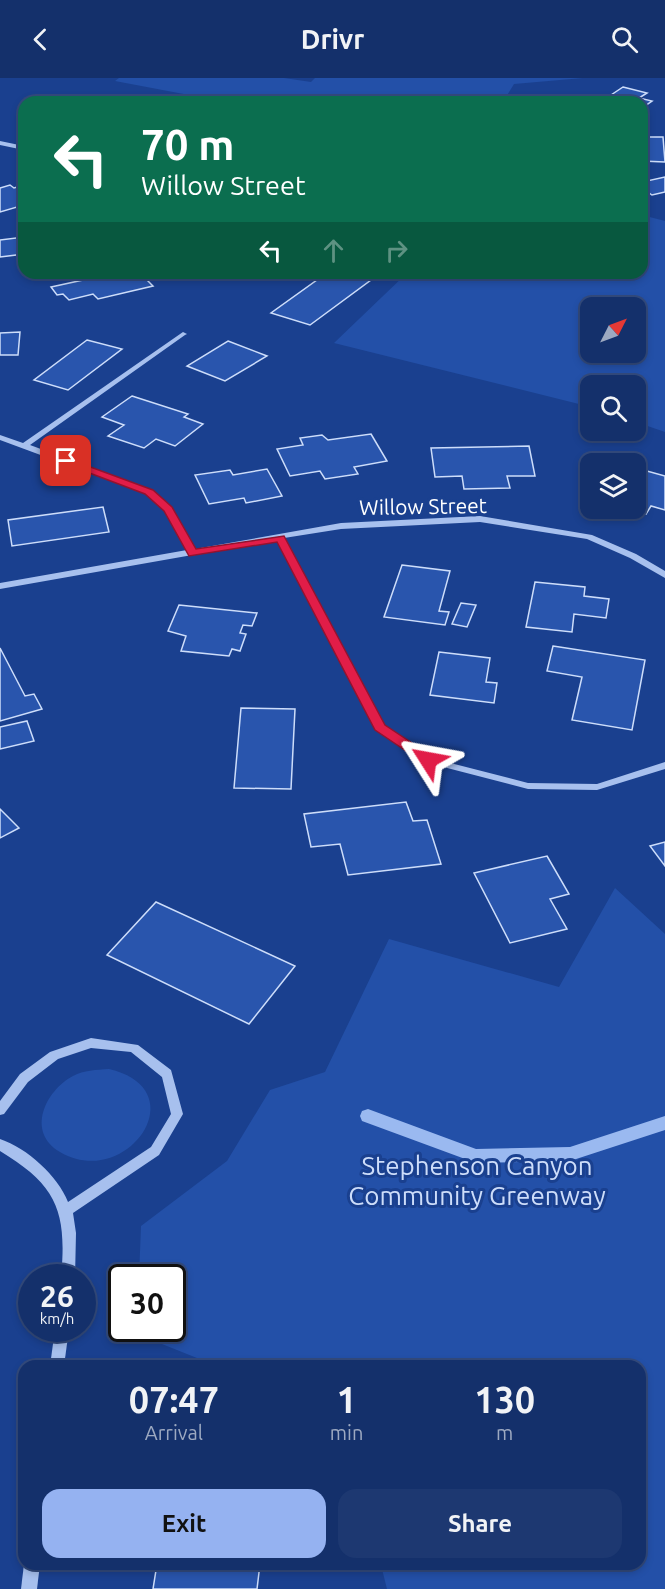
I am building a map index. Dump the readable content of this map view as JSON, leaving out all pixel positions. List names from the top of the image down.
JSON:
{
  "streets": {
    "street": ["Willow Street"]
  },
  "parks": ["Stephenson Canyon Community Greenway"],
  "north": "top right",
  "page": {
    "header": "Drivr",
    "turn": ["70 m", "Willow Street"],
    "speed": "26 km/h",
    "limit": "30",
    "eta": [
      "07:47",
      "Arrival",
      "1",
      "min",
      "130",
      "m"
    ],
    "buttons": ["Exit", "Share"]
  }
}
